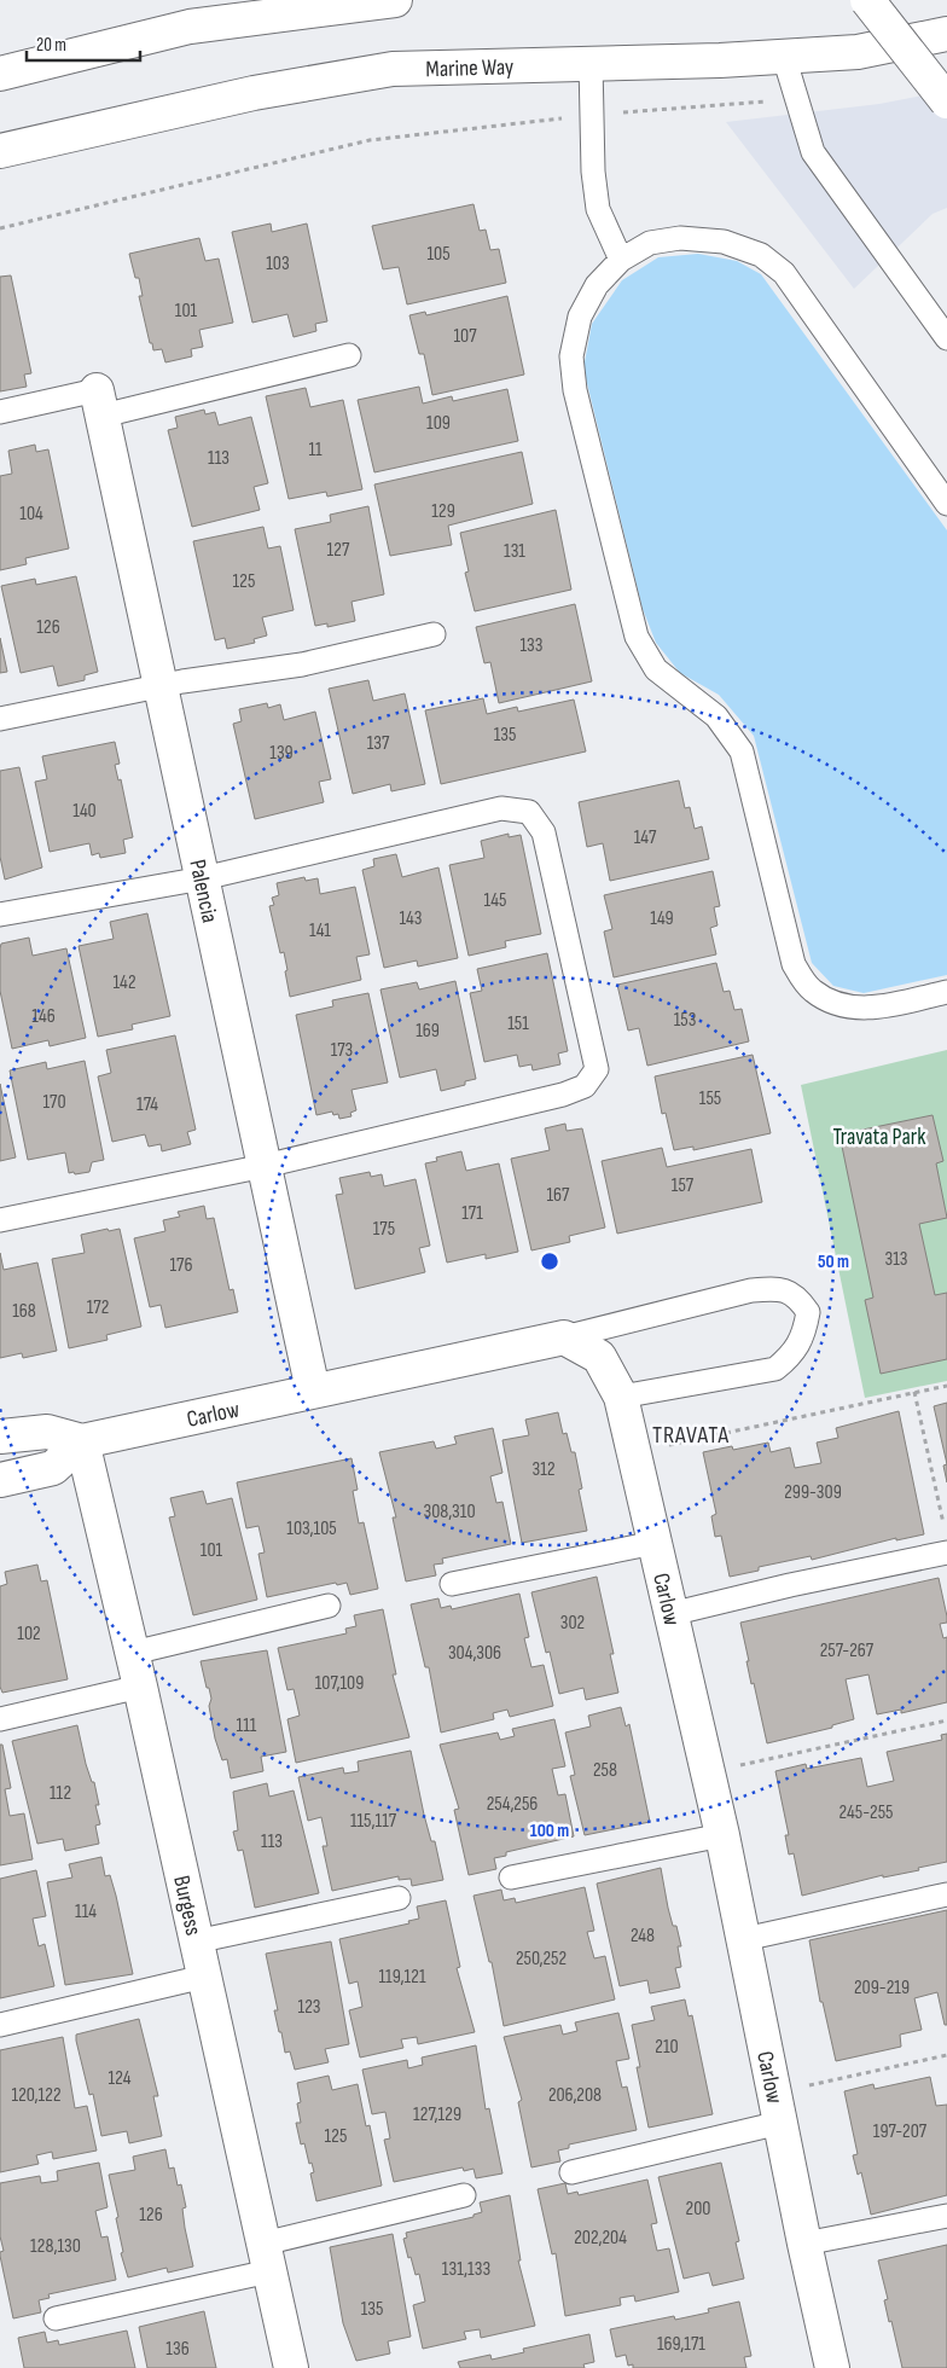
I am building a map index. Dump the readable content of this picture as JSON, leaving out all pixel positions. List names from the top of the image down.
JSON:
{
  "streets": {
    "main road": [
      "Marine Way",
      "Palencia",
      "Carlow",
      "Burgess"
    ]
  },
  "crossings": [
    ["Palencia", "Carlow"],
    ["Carlow", "Burgess"]
  ],
  "districts": ["TRAVATA"],
  "parks": ["Travata Park"],
  "house_numbers": [
    "105",
    "103",
    "101",
    "107",
    "109",
    "11",
    "113",
    "129",
    "104",
    "127",
    "131",
    "125",
    "126",
    "133",
    "135",
    "137",
    "139",
    "140",
    "147",
    "145",
    "143",
    "149",
    "141",
    "142",
    "146",
    "153",
    "151",
    "169",
    "173",
    "155",
    "170",
    "174",
    "157",
    "167",
    "171",
    "175",
    "313",
    "176",
    "172",
    "168",
    "312",
    "299-309",
    "308,310",
    "103,105",
    "101",
    "302",
    "102",
    "257-267",
    "304,306",
    "107,109",
    "111",
    "258",
    "112",
    "254,256",
    "245-255",
    "115,117",
    "113",
    "114",
    "248",
    "250,252",
    "119,121",
    "209-219",
    "123",
    "210",
    "124",
    "120,122",
    "206,208",
    "127,129",
    "197-207",
    "125",
    "200",
    "126",
    "202,204",
    "128,130",
    "131,133",
    "135",
    "169,171",
    "136"
  ],
  "scale_bar": "20 m",
  "rings": ["50 m", "100 m"]
}
